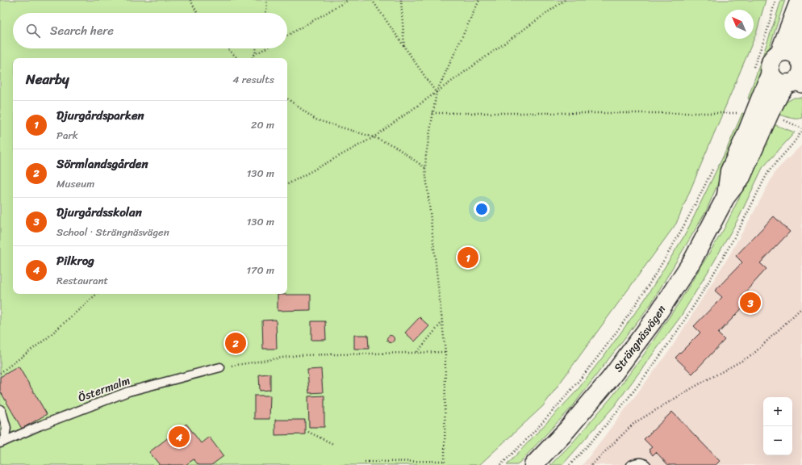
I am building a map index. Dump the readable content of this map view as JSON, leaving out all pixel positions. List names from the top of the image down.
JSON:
{
  "streets": {
    "main road": ["Strängnäsvägen"],
    "lane": ["Östermalm"]
  },
  "north": "top left",
  "page": {
    "search": "Search here",
    "heading": ["Nearby", "4 results"],
    "list": [
      {
        "mark": "1",
        "name": "Djurgårdsparken",
        "note": "Park",
        "value": "20 m"
      },
      {
        "mark": "2",
        "name": "Sörmlandsgården",
        "note": "Museum",
        "value": "130 m"
      },
      {
        "mark": "3",
        "name": "Djurgårdsskolan",
        "note": "School · Strängnäsvägen",
        "value": "130 m"
      },
      {
        "mark": "4",
        "name": "Pilkrog",
        "note": "Restaurant",
        "value": "170 m"
      }
    ],
    "pins": [
      "1",
      "3",
      "2",
      "4"
    ],
    "map_buttons": ["+", "−"]
  }
}
